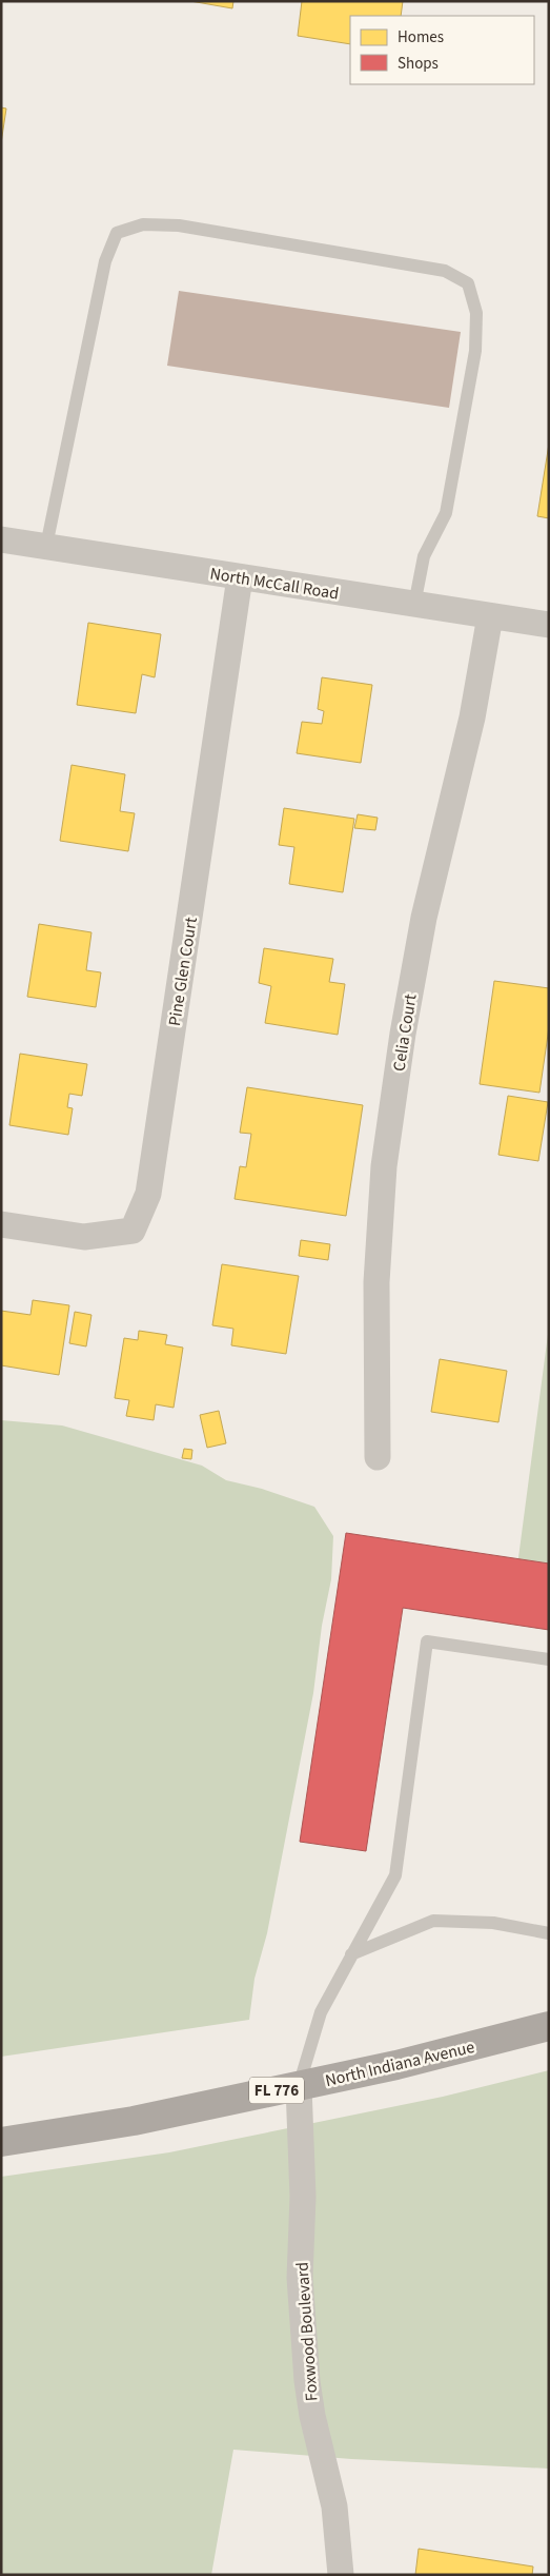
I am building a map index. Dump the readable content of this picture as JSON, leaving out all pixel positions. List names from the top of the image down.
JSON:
{
  "streets": {
    "main road": ["North Indiana Avenue", "FL 776"],
    "street": [
      "North McCall Road",
      "Pine Glen Court",
      "Celia Court",
      "Foxwood Boulevard"
    ]
  },
  "crossings": [
    ["North McCall Road", "Pine Glen Court"],
    ["North McCall Road", "Celia Court"],
    ["North Indiana Avenue", "Foxwood Boulevard"]
  ],
  "legend": ["Homes", "Shops"]
}
